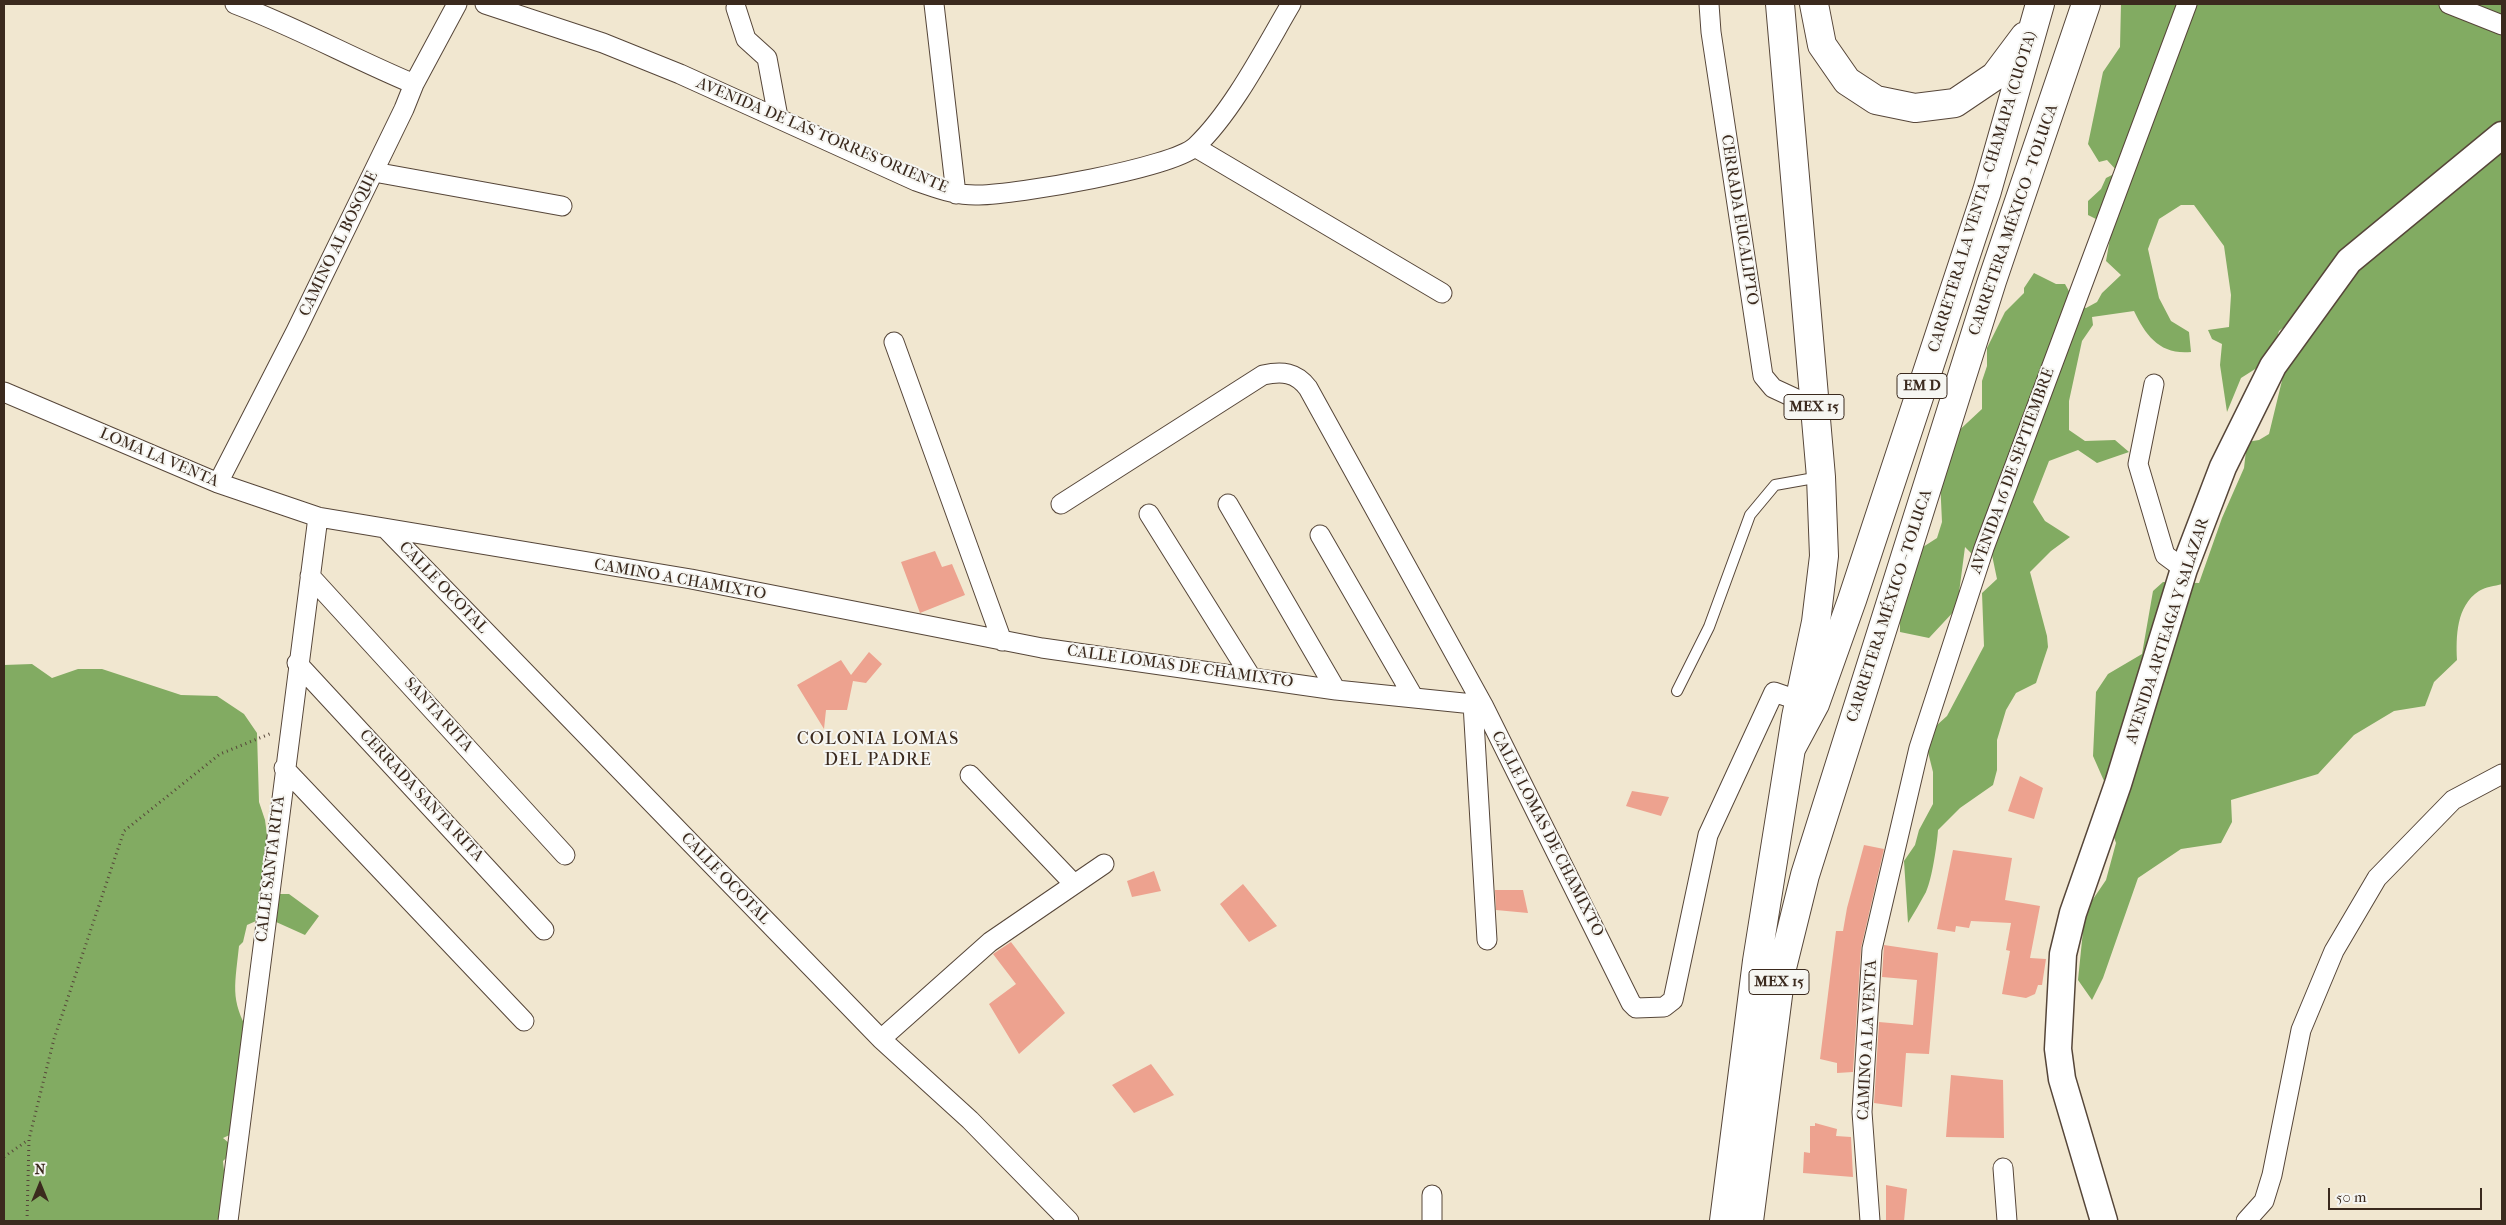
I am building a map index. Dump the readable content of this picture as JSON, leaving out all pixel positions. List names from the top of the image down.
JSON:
{
  "streets": {
    "main road": [
      "CARRETERA LA VENTA - CHAMAPA (CUOTA)",
      "CARRETERA MÉXICO - TOLUCA",
      "EM D",
      "MEX 15"
    ],
    "street": [
      "AVENIDA DE LAS TORRES ORIENTE",
      "CERRADA EUCALIPTO",
      "CAMINO AL BOSQUE",
      "LOMA LA VENTA",
      "AVENIDA 16 DE SEPTIEMBRE",
      "CAMINO A CHAMIXTO",
      "CALLE OCOTAL",
      "AVENIDA ARTEAGA Y SALAZAR",
      "CALLE LOMAS DE CHAMIXTO",
      "SANTA RITA",
      "CERRADA SANTA RITA",
      "CALLE SANTA RITA",
      "CAMINO A LA VENTA"
    ]
  },
  "crossings": [
    ["CARRETERA LA VENTA - CHAMAPA (CUOTA)", "MEX 15"],
    ["CERRADA EUCALIPTO", "MEX 15"],
    ["CAMINO AL BOSQUE", "LOMA LA VENTA"],
    ["MEX 15", "CALLE LOMAS DE CHAMIXTO"],
    ["LOMA LA VENTA", "CAMINO A CHAMIXTO"],
    ["LOMA LA VENTA", "CALLE SANTA RITA"],
    ["AVENIDA 16 DE SEPTIEMBRE", "CAMINO A LA VENTA"],
    ["CAMINO A CHAMIXTO", "CALLE OCOTAL"],
    ["CAMINO A CHAMIXTO", "CALLE LOMAS DE CHAMIXTO"],
    ["CAMINO A CHAMIXTO", "CALLE SANTA RITA"],
    ["SANTA RITA", "CALLE SANTA RITA"],
    ["CERRADA SANTA RITA", "CALLE SANTA RITA"]
  ],
  "districts": ["COLONIA LOMAS DEL PADRE"],
  "scale_bar": "50 m",
  "north": "top"
}
